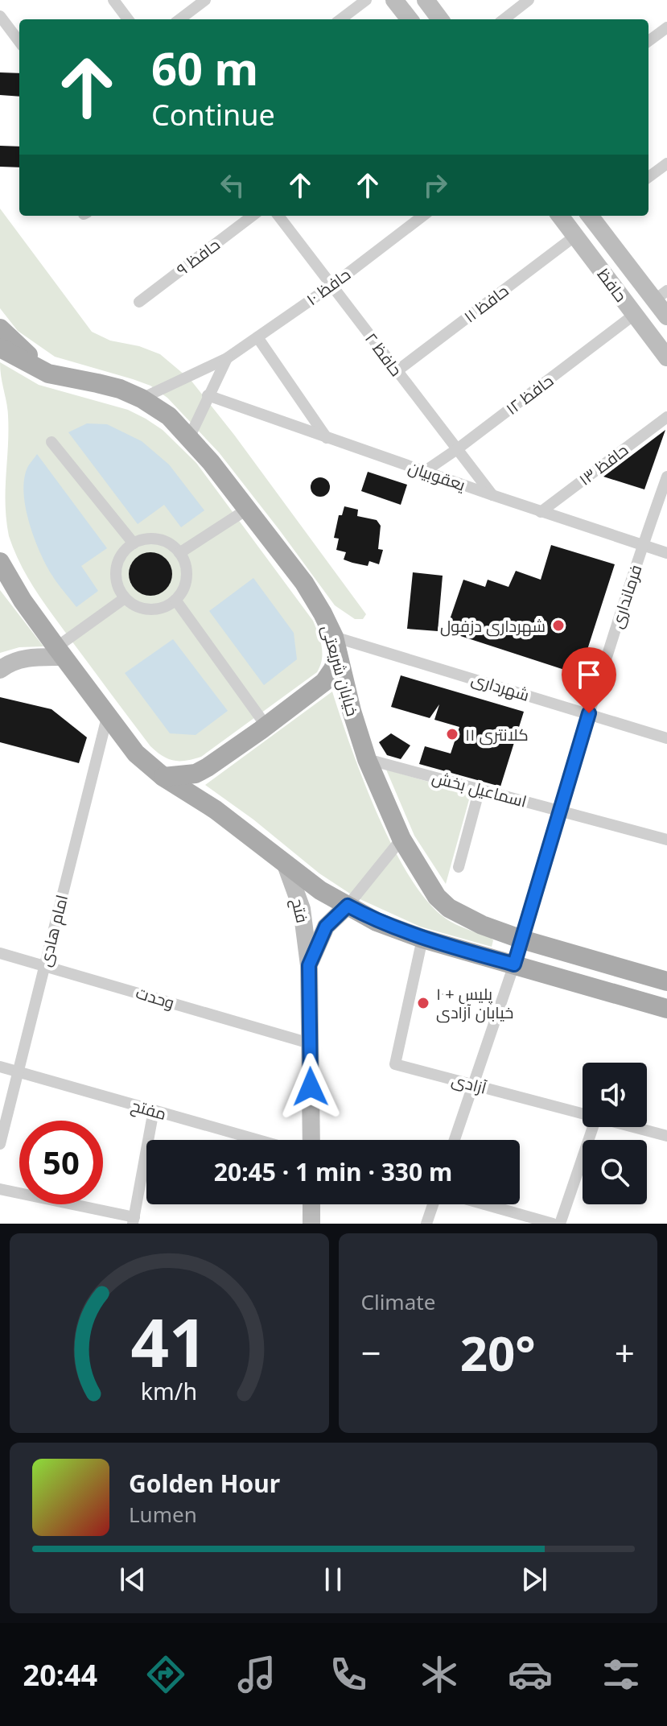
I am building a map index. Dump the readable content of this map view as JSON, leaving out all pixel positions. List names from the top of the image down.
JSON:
{
  "streets": {
    "main road": ["حافظ", "خیابان شریعتی", "فتح"],
    "street": [
      "حافظ ۹",
      "حافظ ۱۰",
      "حافظ ۱۱",
      "حافظ ۲",
      "حافظ ۱۲",
      "حافظ ۱۳",
      "یعقوبیان",
      "فرمانداری",
      "شهرداری",
      "اسماعیل بخش",
      "امام هادی",
      "وحدت",
      "آزادی",
      "مفتح"
    ]
  },
  "crossings": [
    ["حافظ", "حافظ ۱۱"],
    ["حافظ", "حافظ ۱۲"],
    ["حافظ ۱۰", "حافظ ۲"],
    ["حافظ ۱۰", "خیابان شریعتی"],
    ["حافظ ۱۱", "حافظ ۲"],
    ["حافظ ۲", "حافظ ۱۲"],
    ["حافظ ۲", "یعقوبیان"],
    ["حافظ ۱۲", "یعقوبیان"],
    ["حافظ ۱۳", "یعقوبیان"],
    ["یعقوبیان", "فرمانداری"],
    ["فرمانداری", "خیابان شریعتی"],
    ["فرمانداری", "شهرداری"],
    ["فرمانداری", "اسماعیل بخش"],
    ["خیابان شریعتی", "شهرداری"],
    ["خیابان شریعتی", "اسماعیل بخش"],
    ["فتح", "وحدت"],
    ["امام هادی", "وحدت"],
    ["امام هادی", "مفتح"]
  ],
  "places": ["شهرداری دزفول", "کلانتری ۱۱", "پلیس +۱۰ خیابان آزادی"],
  "page": {
    "turn": ["60 m", "Continue"],
    "limit": "50",
    "trip": "20:45 · 1 min · 330 m",
    "tile": "Climate",
    "heat": ["−", "20°", "+"],
    "song": ["Golden Hour", "Lumen"],
    "tabs": "20:44",
    "gauge": ["41", "km/h"]
  }
}
